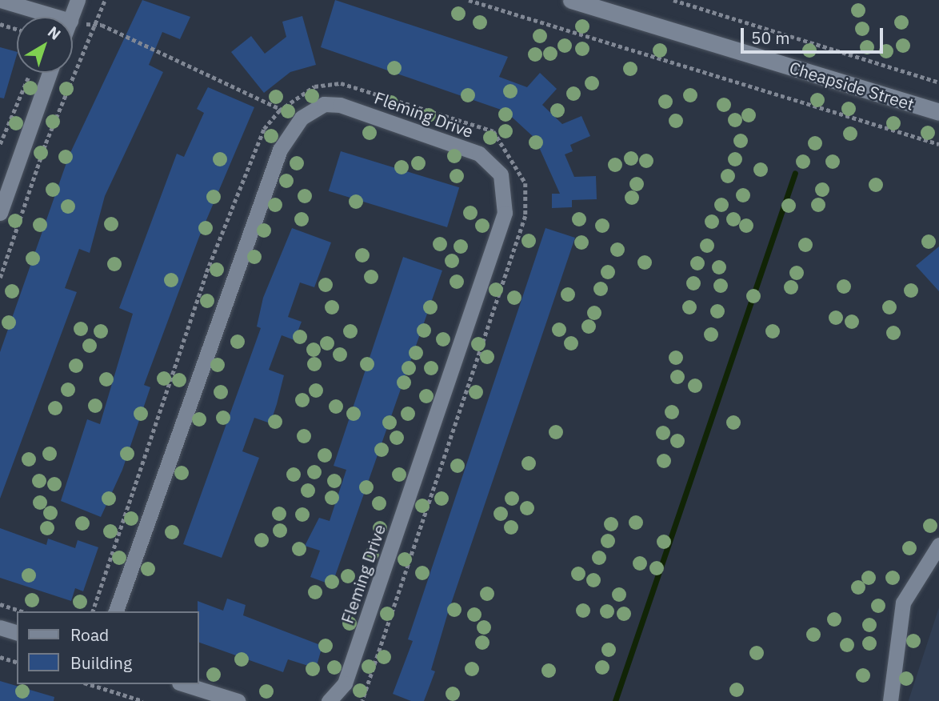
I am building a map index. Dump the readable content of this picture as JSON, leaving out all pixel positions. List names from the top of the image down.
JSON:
{
  "streets": {
    "street": ["Cheapside Street", "Fleming Drive"]
  },
  "legend": ["Road", "Building"],
  "scale_bar": "50 m",
  "north": "top right"
}
